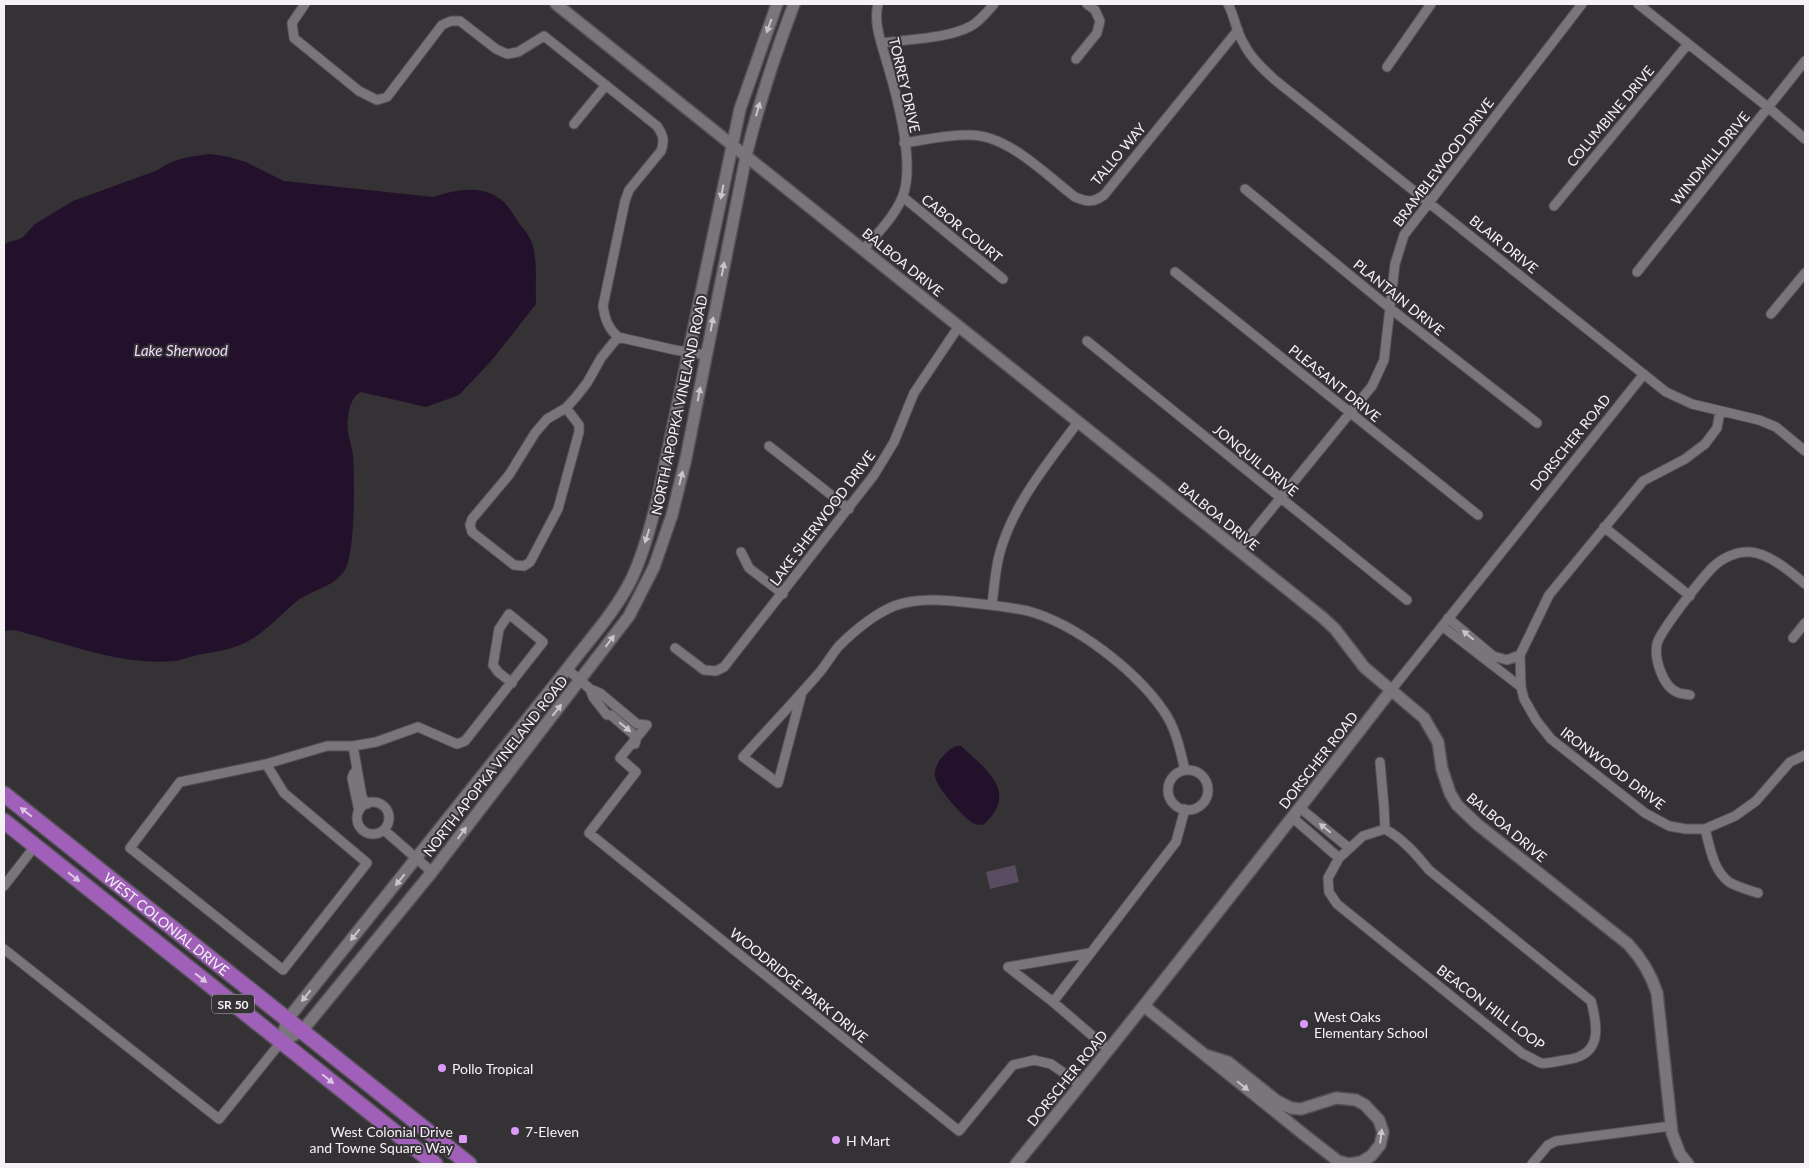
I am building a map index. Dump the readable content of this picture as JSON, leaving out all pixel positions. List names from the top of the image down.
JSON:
{
  "streets": {
    "highway": ["WEST COLONIAL DRIVE", "SR 50"],
    "street": [
      "TORREY DRIVE",
      "COLUMBINE DRIVE",
      "TALLO WAY",
      "WINDMILL DRIVE",
      "BRAMBLEWOOD DRIVE",
      "CABOR COURT",
      "BLAIR DRIVE",
      "BALBOA DRIVE",
      "PLANTAIN DRIVE",
      "PLEASANT DRIVE",
      "NORTH APOPKA VINELAND ROAD",
      "DORSCHER ROAD",
      "JONQUIL DRIVE",
      "LAKE SHERWOOD DRIVE",
      "IRONWOOD DRIVE",
      "WOODRIDGE PARK DRIVE",
      "BEACON HILL LOOP"
    ]
  },
  "crossings": [
    ["TORREY DRIVE", "TALLO WAY"],
    ["TORREY DRIVE", "CABOR COURT"],
    ["TORREY DRIVE", "BALBOA DRIVE"],
    ["TALLO WAY", "BLAIR DRIVE"],
    ["BRAMBLEWOOD DRIVE", "BLAIR DRIVE"],
    ["BRAMBLEWOOD DRIVE", "BALBOA DRIVE"],
    ["BRAMBLEWOOD DRIVE", "PLANTAIN DRIVE"],
    ["BRAMBLEWOOD DRIVE", "PLEASANT DRIVE"],
    ["BRAMBLEWOOD DRIVE", "JONQUIL DRIVE"],
    ["BLAIR DRIVE", "DORSCHER ROAD"],
    ["BLAIR DRIVE", "IRONWOOD DRIVE"],
    ["BALBOA DRIVE", "NORTH APOPKA VINELAND ROAD"],
    ["BALBOA DRIVE", "DORSCHER ROAD"],
    ["BALBOA DRIVE", "LAKE SHERWOOD DRIVE"],
    ["NORTH APOPKA VINELAND ROAD", "WEST COLONIAL DRIVE"],
    ["NORTH APOPKA VINELAND ROAD", "WOODRIDGE PARK DRIVE"],
    ["DORSCHER ROAD", "WOODRIDGE PARK DRIVE"]
  ],
  "water": ["Lake Sherwood"],
  "places": {
    "other": [
      "West Oaks Elementary School",
      "Pollo Tropical",
      "7-Eleven",
      "H Mart"
    ],
    "transit": ["West Colonial Drive and Towne Square Way"]
  }
}
